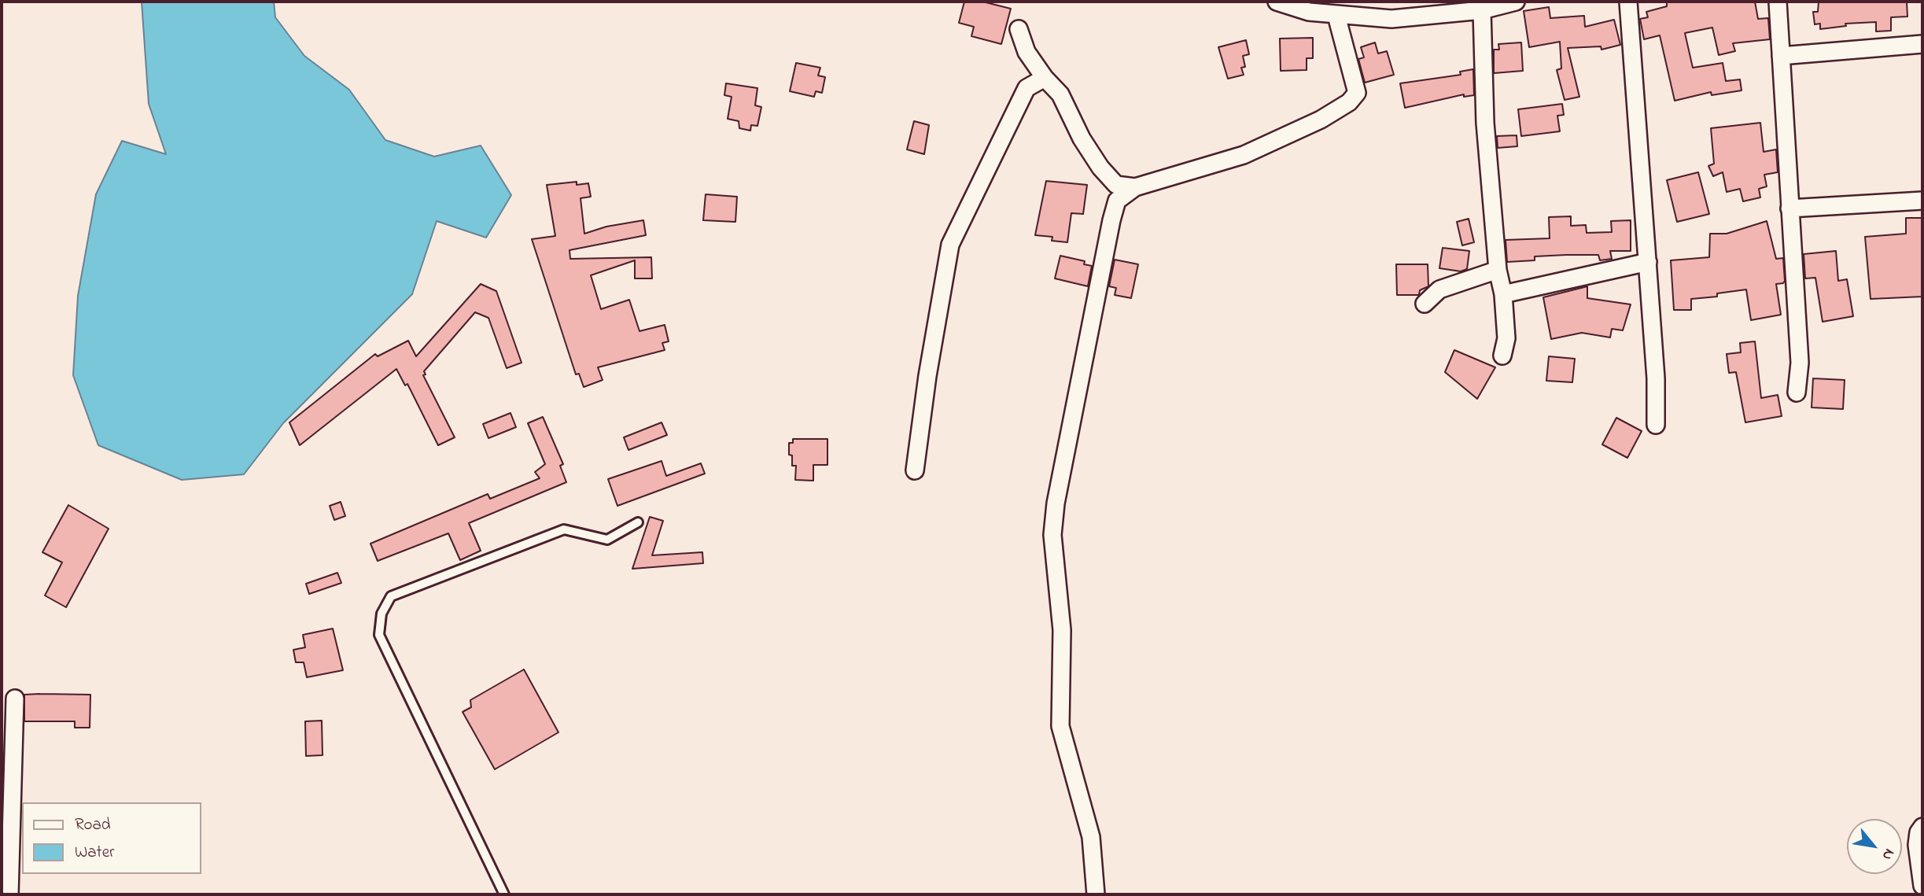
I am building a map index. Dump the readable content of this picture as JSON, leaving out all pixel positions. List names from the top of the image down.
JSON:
{
  "legend": ["Road", "Water"],
  "north": "bottom right"
}
